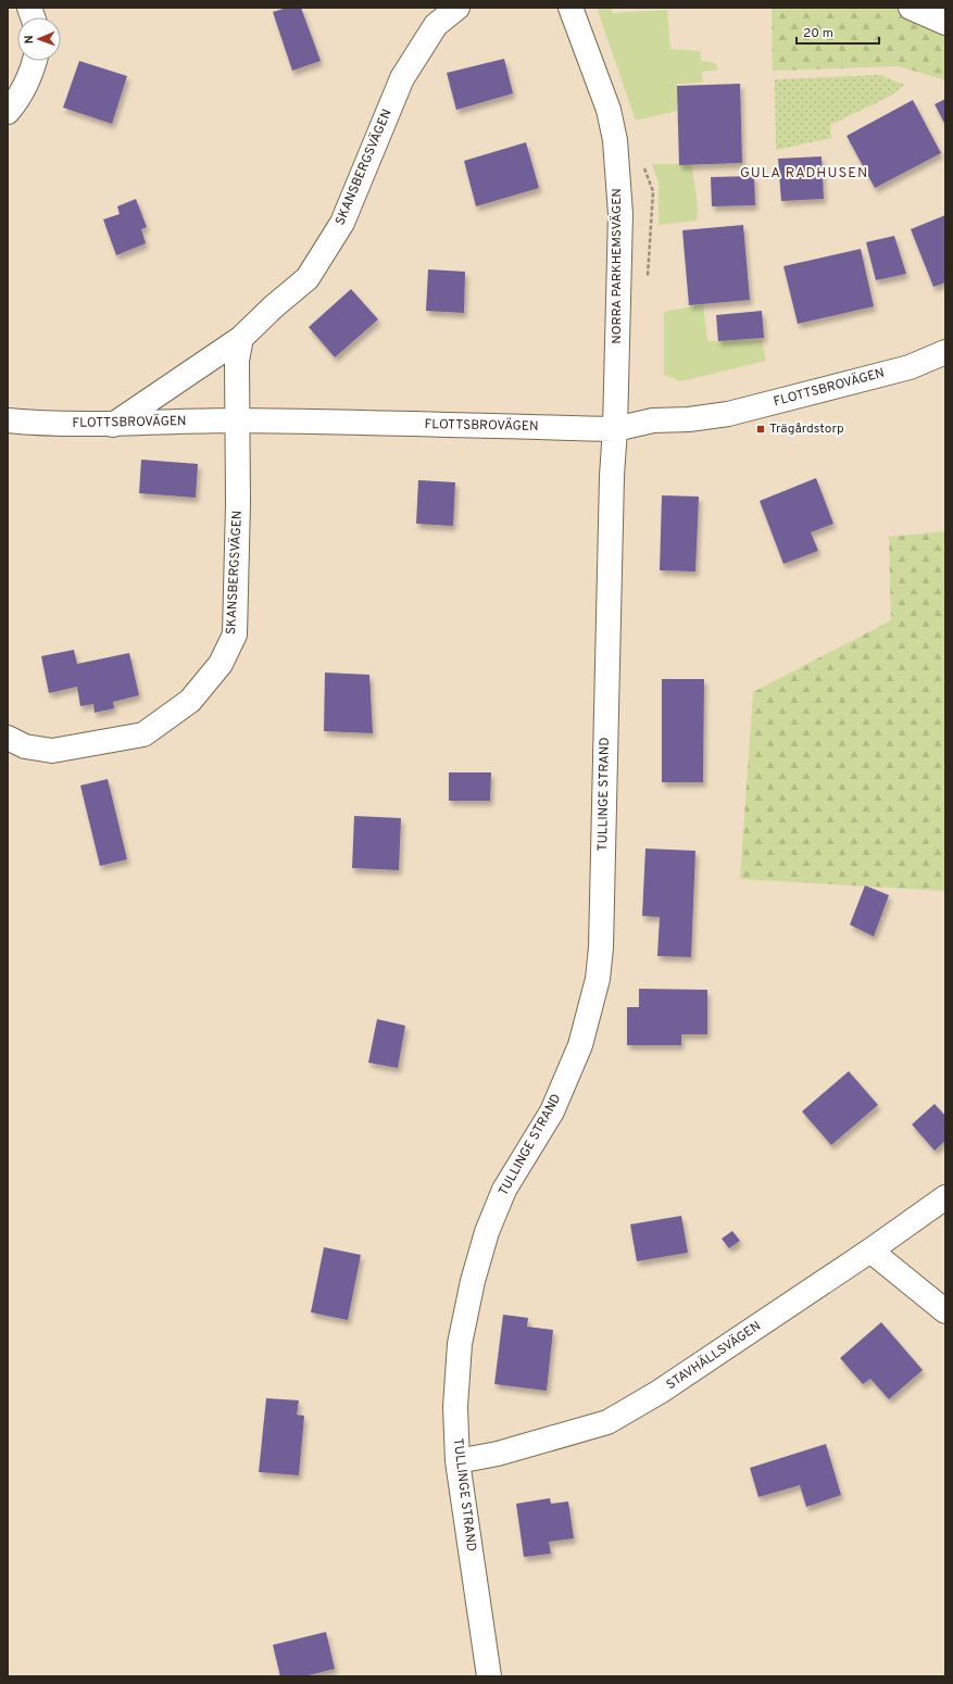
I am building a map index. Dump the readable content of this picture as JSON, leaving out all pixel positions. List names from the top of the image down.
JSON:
{
  "streets": {
    "street": [
      "SKANSBERGSVÄGEN",
      "NORRA PARKHEMSVÄGEN",
      "FLOTTSBROVÄGEN",
      "TULLINGE STRAND",
      "STAVHÄLLSVÄGEN"
    ]
  },
  "crossings": [
    ["SKANSBERGSVÄGEN", "FLOTTSBROVÄGEN"],
    ["NORRA PARKHEMSVÄGEN", "FLOTTSBROVÄGEN"],
    ["NORRA PARKHEMSVÄGEN", "TULLINGE STRAND"],
    ["FLOTTSBROVÄGEN", "TULLINGE STRAND"],
    ["TULLINGE STRAND", "STAVHÄLLSVÄGEN"]
  ],
  "districts": ["GULA RADHUSEN"],
  "places": {
    "transit": ["Trägårdstorp"]
  },
  "scale_bar": "20 m",
  "north": "left"
}
